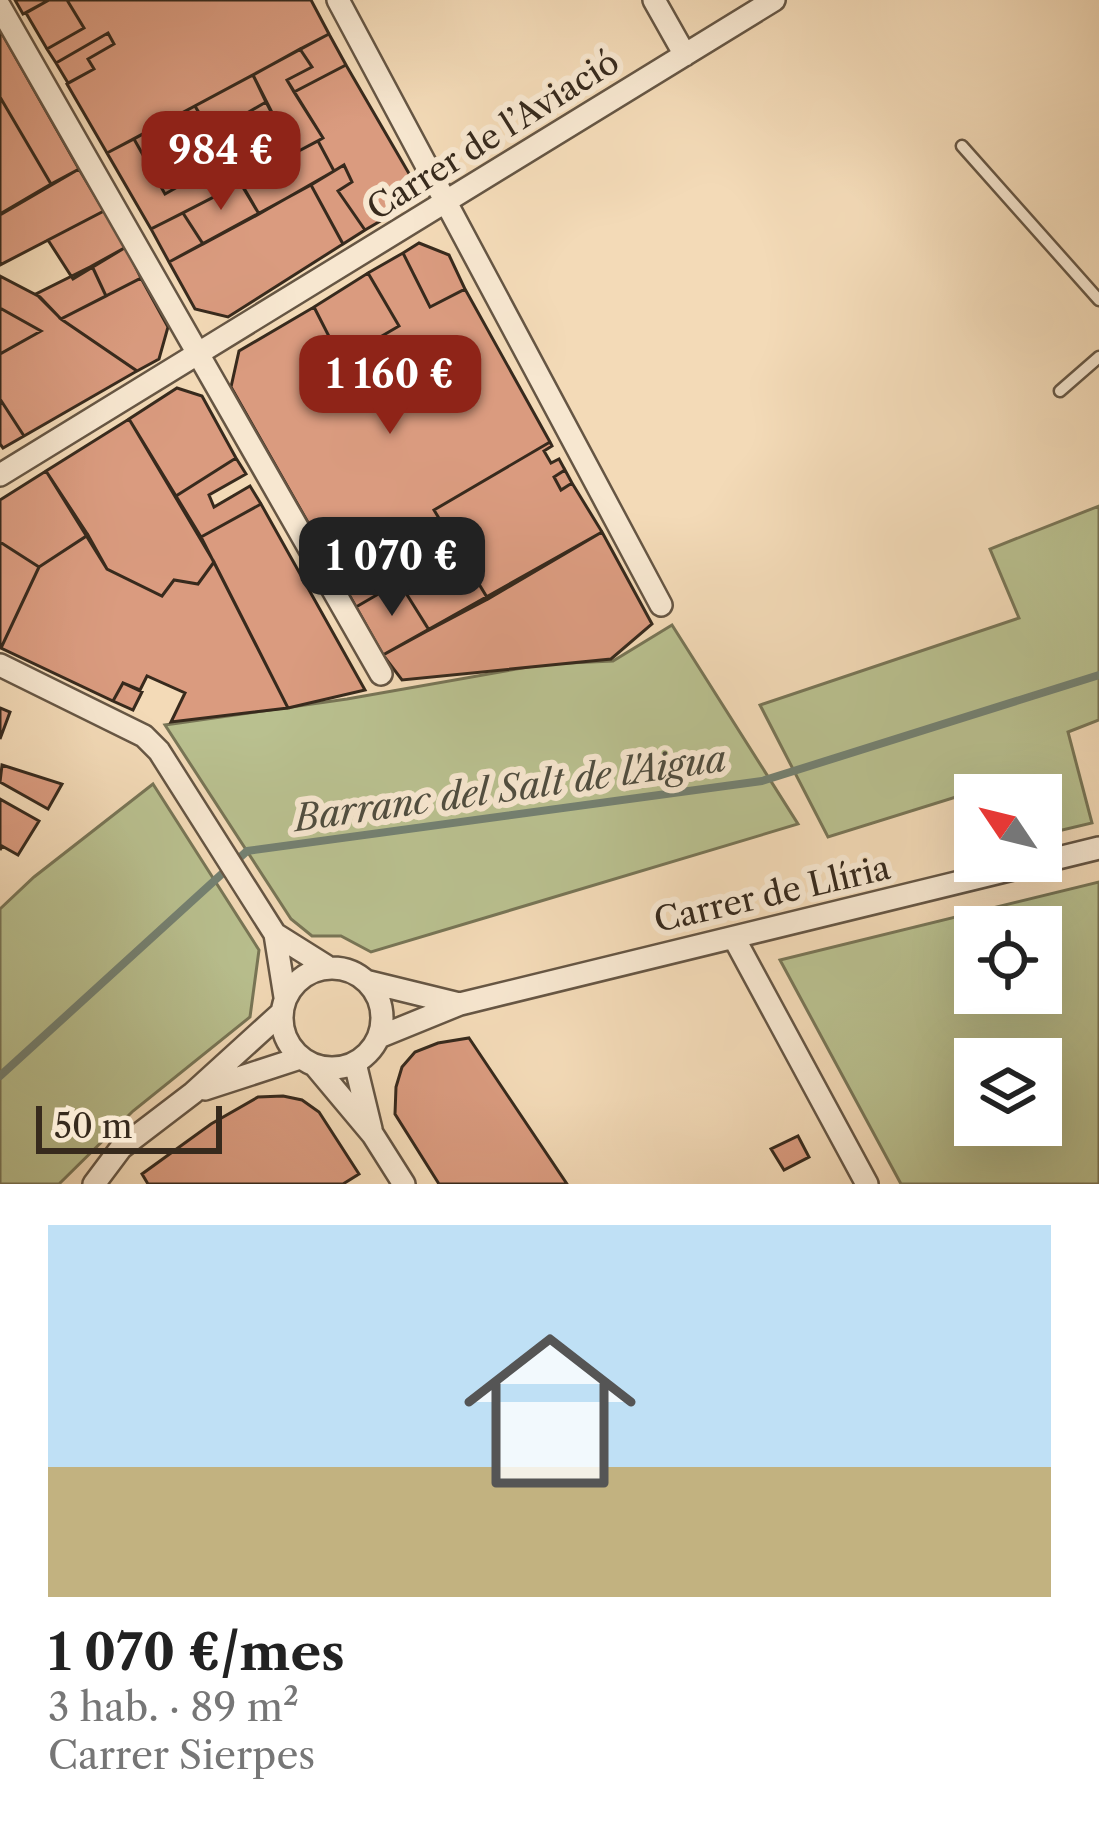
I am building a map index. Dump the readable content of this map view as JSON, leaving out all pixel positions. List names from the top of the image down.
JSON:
{
  "streets": {
    "street": ["Carrer de l’Aviació", "Carrer de Llíria"]
  },
  "water": ["Barranc del Salt de l'Aigua"],
  "scale_bar": "50 m",
  "north": "top left",
  "page": {
    "price": ["984 €", "1 160 €", "1 070 €"],
    "scale": "50 m",
    "list": [
      {
        "name": "1 070 €/mes",
        "note": "3 hab. · 89 m² · Carrer Sierpes"
      }
    ]
  }
}
